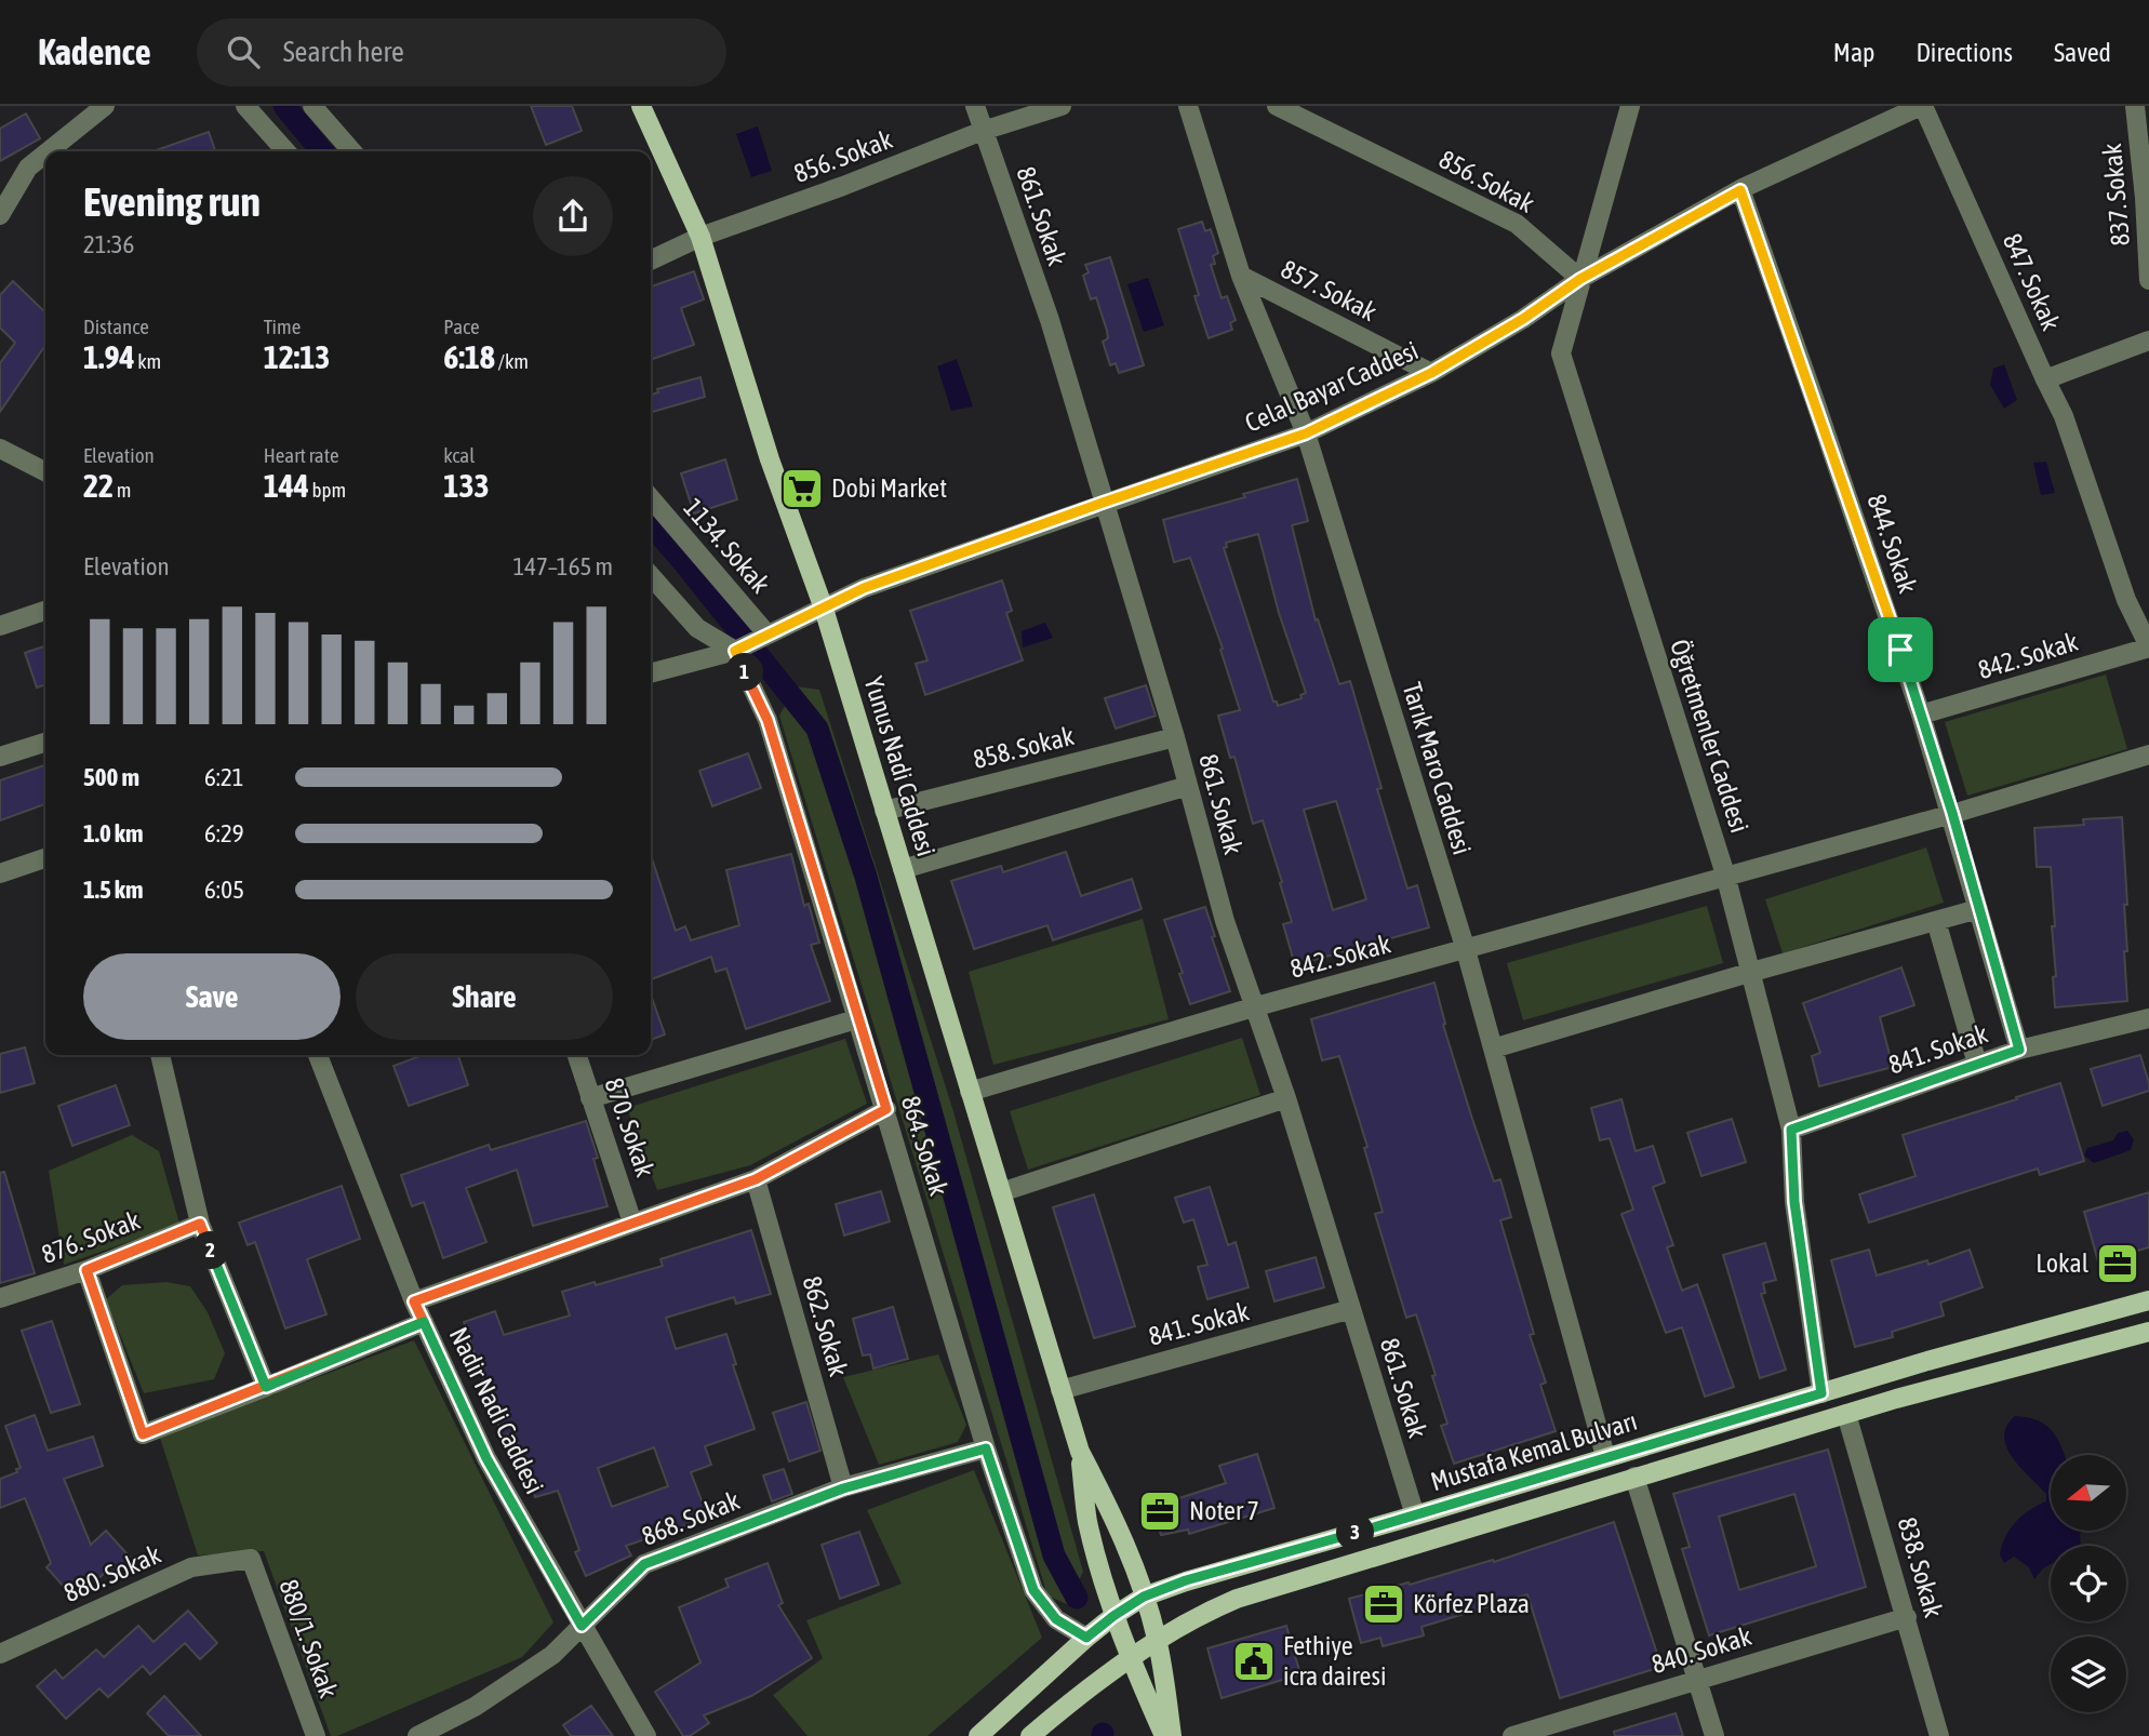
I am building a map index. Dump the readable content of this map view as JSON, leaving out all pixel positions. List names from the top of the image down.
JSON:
{
  "streets": {
    "main road": ["Yunus Nadi Caddesi", "Mustafa Kemal Bulvarı"],
    "street": [
      "856. Sokak",
      "837. Sokak",
      "861. Sokak",
      "847. Sokak",
      "857. Sokak",
      "Celal Bayar Caddesi",
      "844. Sokak",
      "1134. Sokak",
      "842. Sokak",
      "Öğretmenler Caddesi",
      "858. Sokak",
      "Tarık Maro Caddesi",
      "841. Sokak",
      "870. Sokak",
      "864. Sokak",
      "876. Sokak",
      "862. Sokak",
      "Nadir Nadi Caddesi",
      "868. Sokak",
      "838. Sokak",
      "880. Sokak",
      "880/1. Sokak",
      "840. Sokak"
    ]
  },
  "crossings": [
    ["856. Sokak", "861. Sokak"],
    ["856. Sokak", "Celal Bayar Caddesi"],
    ["856. Sokak", "Öğretmenler Caddesi"],
    ["856. Sokak", "Yunus Nadi Caddesi"],
    ["861. Sokak", "Celal Bayar Caddesi"],
    ["861. Sokak", "842. Sokak"],
    ["861. Sokak", "858. Sokak"],
    ["861. Sokak", "841. Sokak"],
    ["861. Sokak", "Mustafa Kemal Bulvarı"],
    ["847. Sokak", "Celal Bayar Caddesi"],
    ["847. Sokak", "842. Sokak"],
    ["857. Sokak", "Celal Bayar Caddesi"],
    ["857. Sokak", "Tarık Maro Caddesi"],
    ["Celal Bayar Caddesi", "844. Sokak"],
    ["Celal Bayar Caddesi", "1134. Sokak"],
    ["Celal Bayar Caddesi", "Öğretmenler Caddesi"],
    ["Celal Bayar Caddesi", "Yunus Nadi Caddesi"],
    ["Celal Bayar Caddesi", "Tarık Maro Caddesi"],
    ["Celal Bayar Caddesi", "864. Sokak"],
    ["844. Sokak", "842. Sokak"],
    ["844. Sokak", "841. Sokak"],
    ["842. Sokak", "Öğretmenler Caddesi"],
    ["842. Sokak", "Yunus Nadi Caddesi"],
    ["842. Sokak", "Tarık Maro Caddesi"],
    ["Öğretmenler Caddesi", "841. Sokak"],
    ["Öğretmenler Caddesi", "Mustafa Kemal Bulvarı"],
    ["858. Sokak", "Yunus Nadi Caddesi"],
    ["Yunus Nadi Caddesi", "841. Sokak"],
    ["Yunus Nadi Caddesi", "Mustafa Kemal Bulvarı"],
    ["Tarık Maro Caddesi", "Mustafa Kemal Bulvarı"],
    ["864. Sokak", "Mustafa Kemal Bulvarı"],
    ["864. Sokak", "868. Sokak"],
    ["862. Sokak", "868. Sokak"],
    ["Nadir Nadi Caddesi", "868. Sokak"],
    ["Mustafa Kemal Bulvarı", "838. Sokak"],
    ["838. Sokak", "840. Sokak"],
    ["880. Sokak", "880/1. Sokak"]
  ],
  "places": {
    "supermarket": ["Dobi Market"],
    "office": ["Lokal", "Noter 7", "Körfez Plaza"],
    "public building": ["Fethiye icra dairesi"]
  },
  "north": "left",
  "page": {
    "header": "Kadence",
    "search": "Search here",
    "nav": ["Map", "Directions", "Saved"],
    "heading": ["Evening run", "21:36"],
    "stats": [
      ["Distance", "1.94 km"],
      ["Time", "12:13"],
      ["Pace", "6:18 /km"],
      ["Elevation", "22 m"],
      ["Heart rate", "144 bpm"],
      ["kcal", "133"]
    ],
    "chart": ["Elevation", "147–165 m"],
    "pins": ["1", "2", "3"],
    "list": [
      {
        "name": "500 m",
        "note": "6:21"
      },
      {
        "name": "1.0 km",
        "note": "6:29"
      },
      {
        "name": "1.5 km",
        "note": "6:05"
      }
    ],
    "buttons": ["Save", "Share"]
  }
}
